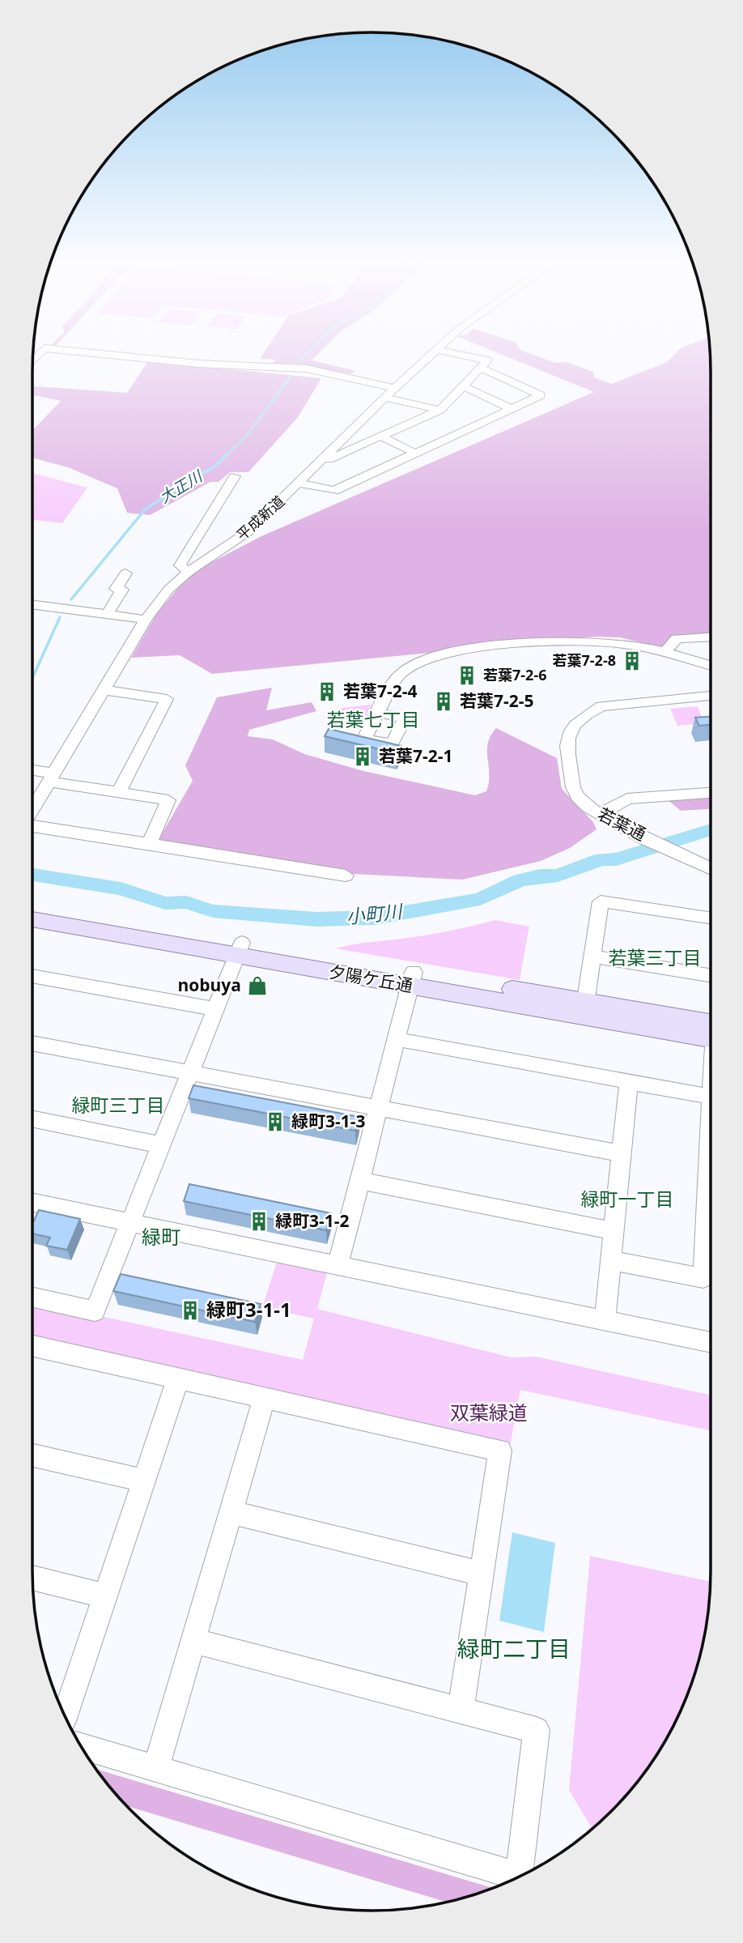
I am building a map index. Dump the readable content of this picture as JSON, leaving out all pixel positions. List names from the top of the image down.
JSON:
{
  "streets": {
    "main road": ["夕陽ケ丘通"],
    "street": ["平成新道", "若葉通"]
  },
  "districts": [
    "若葉七丁目",
    "若葉三丁目",
    "緑町三丁目",
    "緑町一丁目",
    "緑町",
    "緑町二丁目"
  ],
  "water": ["大正川", "小町川"],
  "parks": ["双葉緑道"],
  "places": {
    "building": [
      "若葉7-2-8",
      "若葉7-2-6",
      "若葉7-2-4",
      "若葉7-2-5",
      "若葉7-2-1",
      "緑町3-1-3",
      "緑町3-1-2",
      "緑町3-1-1"
    ],
    "shop": ["nobuya"]
  }
}
